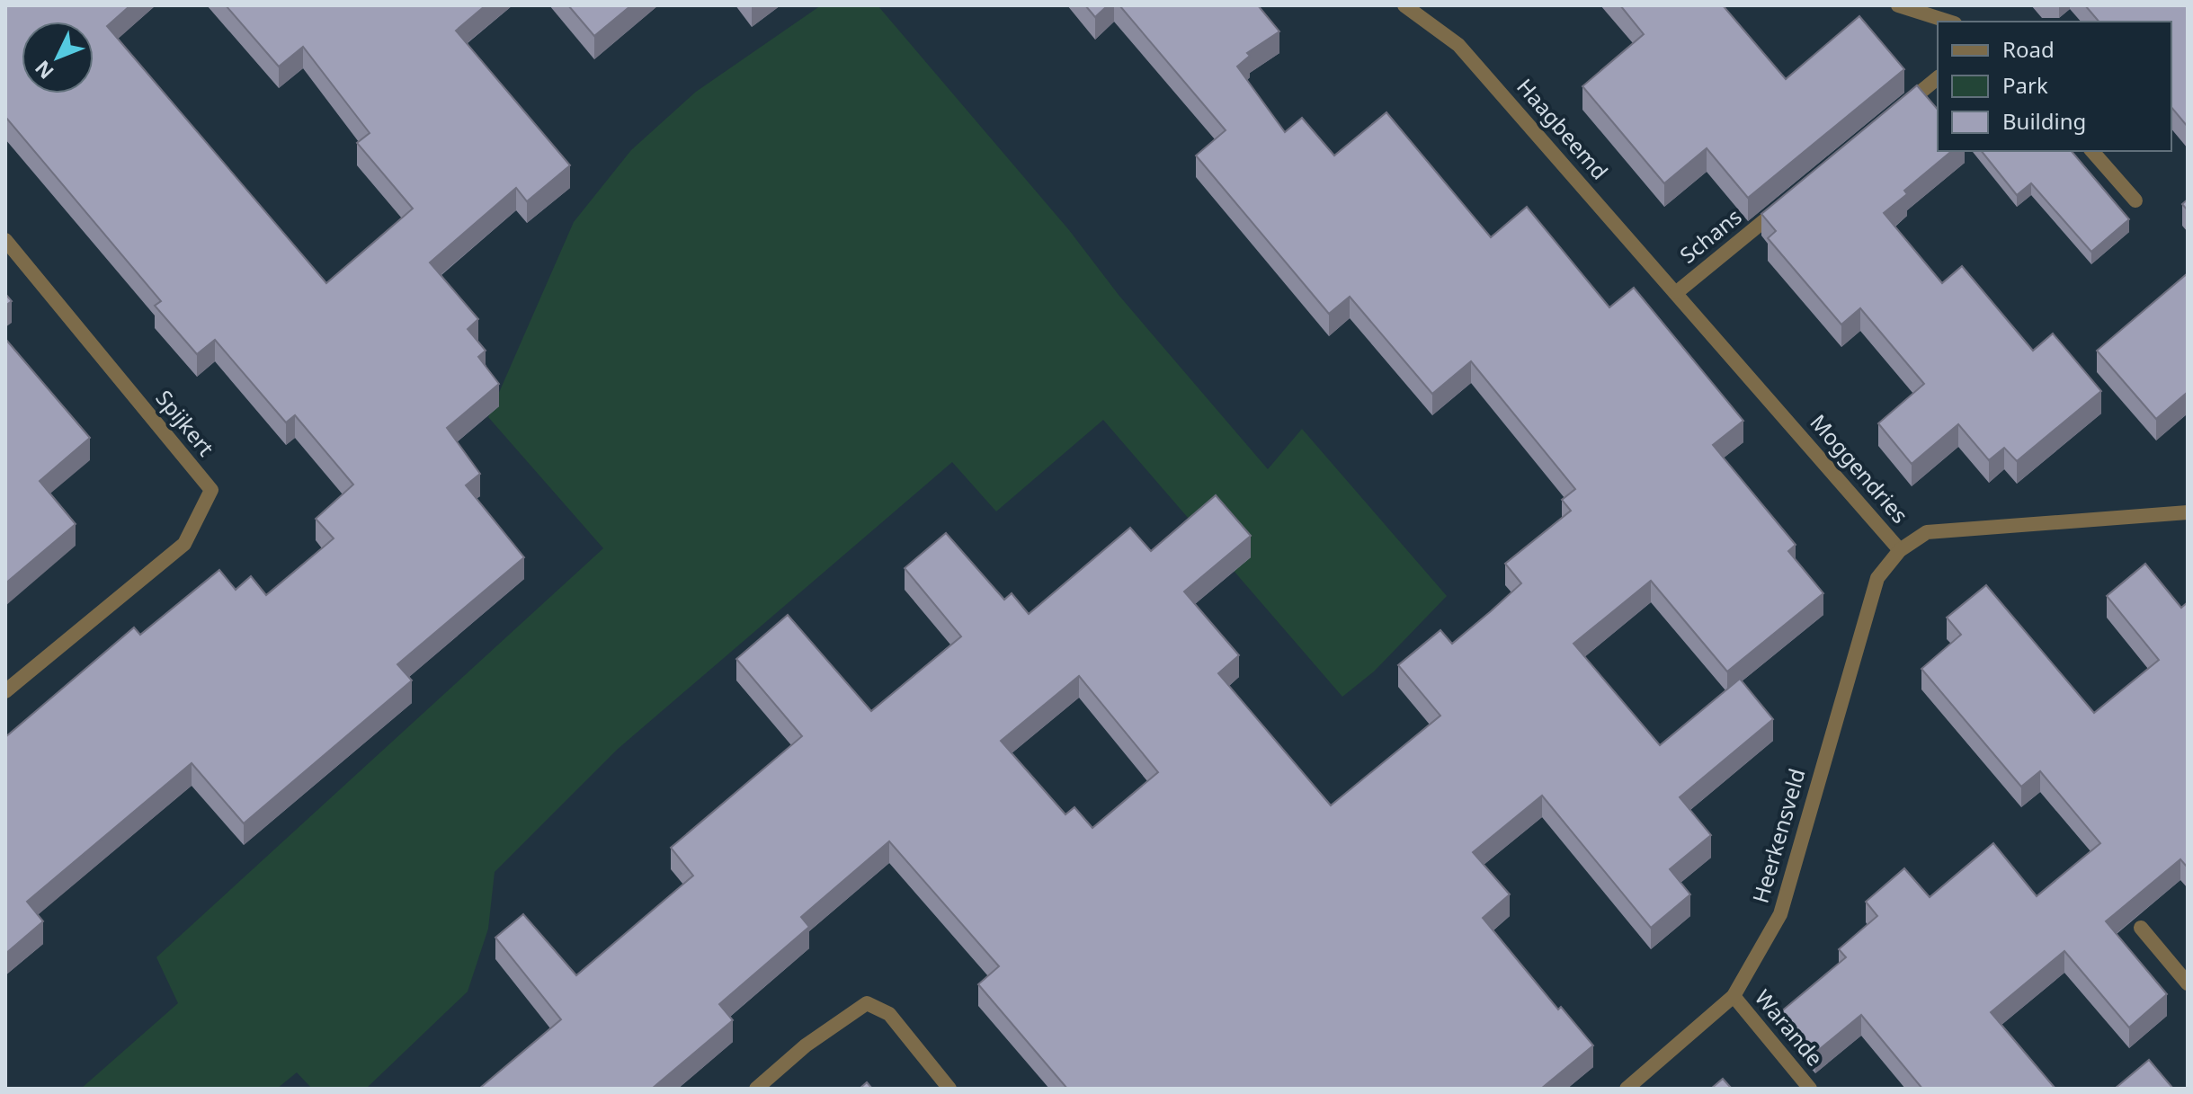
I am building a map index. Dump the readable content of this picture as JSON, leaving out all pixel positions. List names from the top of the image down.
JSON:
{
  "streets": {
    "street": [
      "Haagbeemd",
      "Schans",
      "Spijkert",
      "Moggendries",
      "Heerkensveld",
      "Warande"
    ]
  },
  "crossings": [
    ["Haagbeemd", "Schans"],
    ["Haagbeemd", "Moggendries"],
    ["Schans", "Moggendries"],
    ["Moggendries", "Heerkensveld"],
    ["Heerkensveld", "Warande"]
  ],
  "legend": ["Road", "Park", "Building"],
  "north": "bottom left"
}
